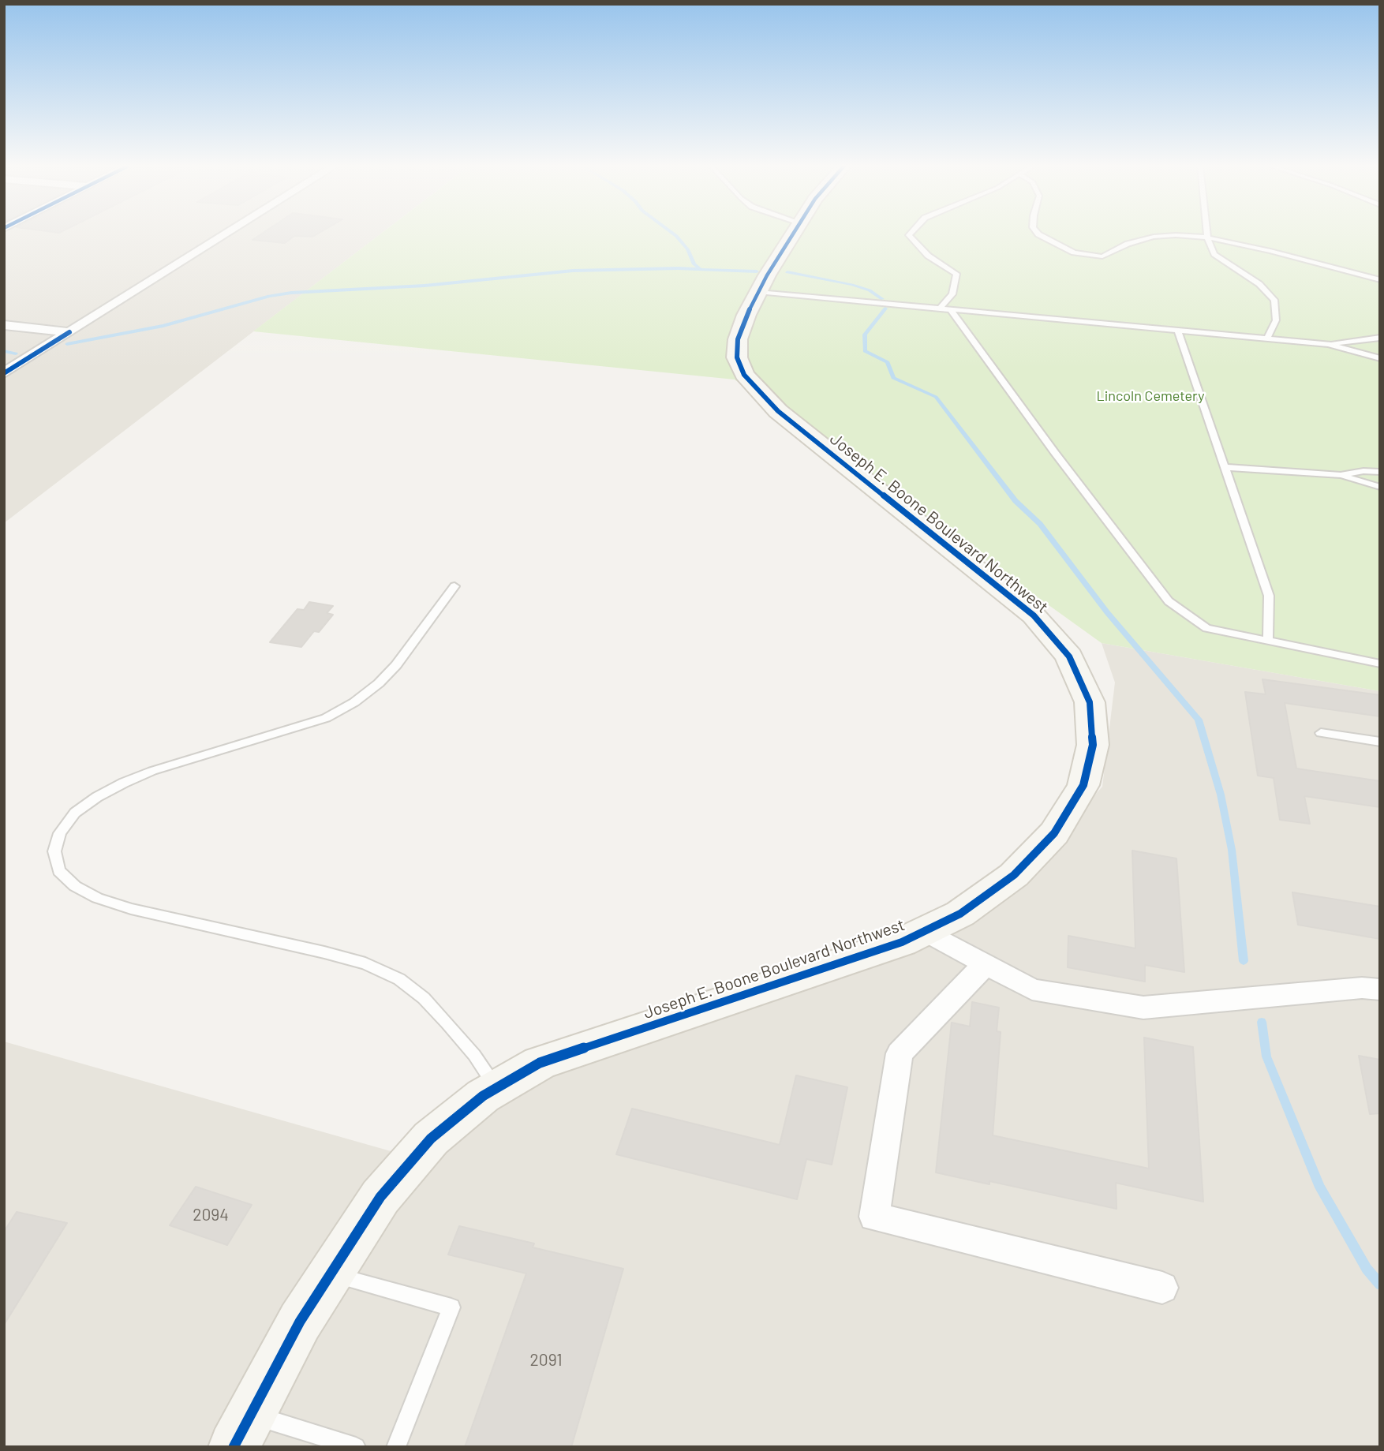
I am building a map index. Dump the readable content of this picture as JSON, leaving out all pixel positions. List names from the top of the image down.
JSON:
{
  "streets": {
    "main road": ["Joseph E. Boone Boulevard Northwest"]
  },
  "parks": ["Lincoln Cemetery"],
  "house_numbers": ["2094", "2091"]
}
